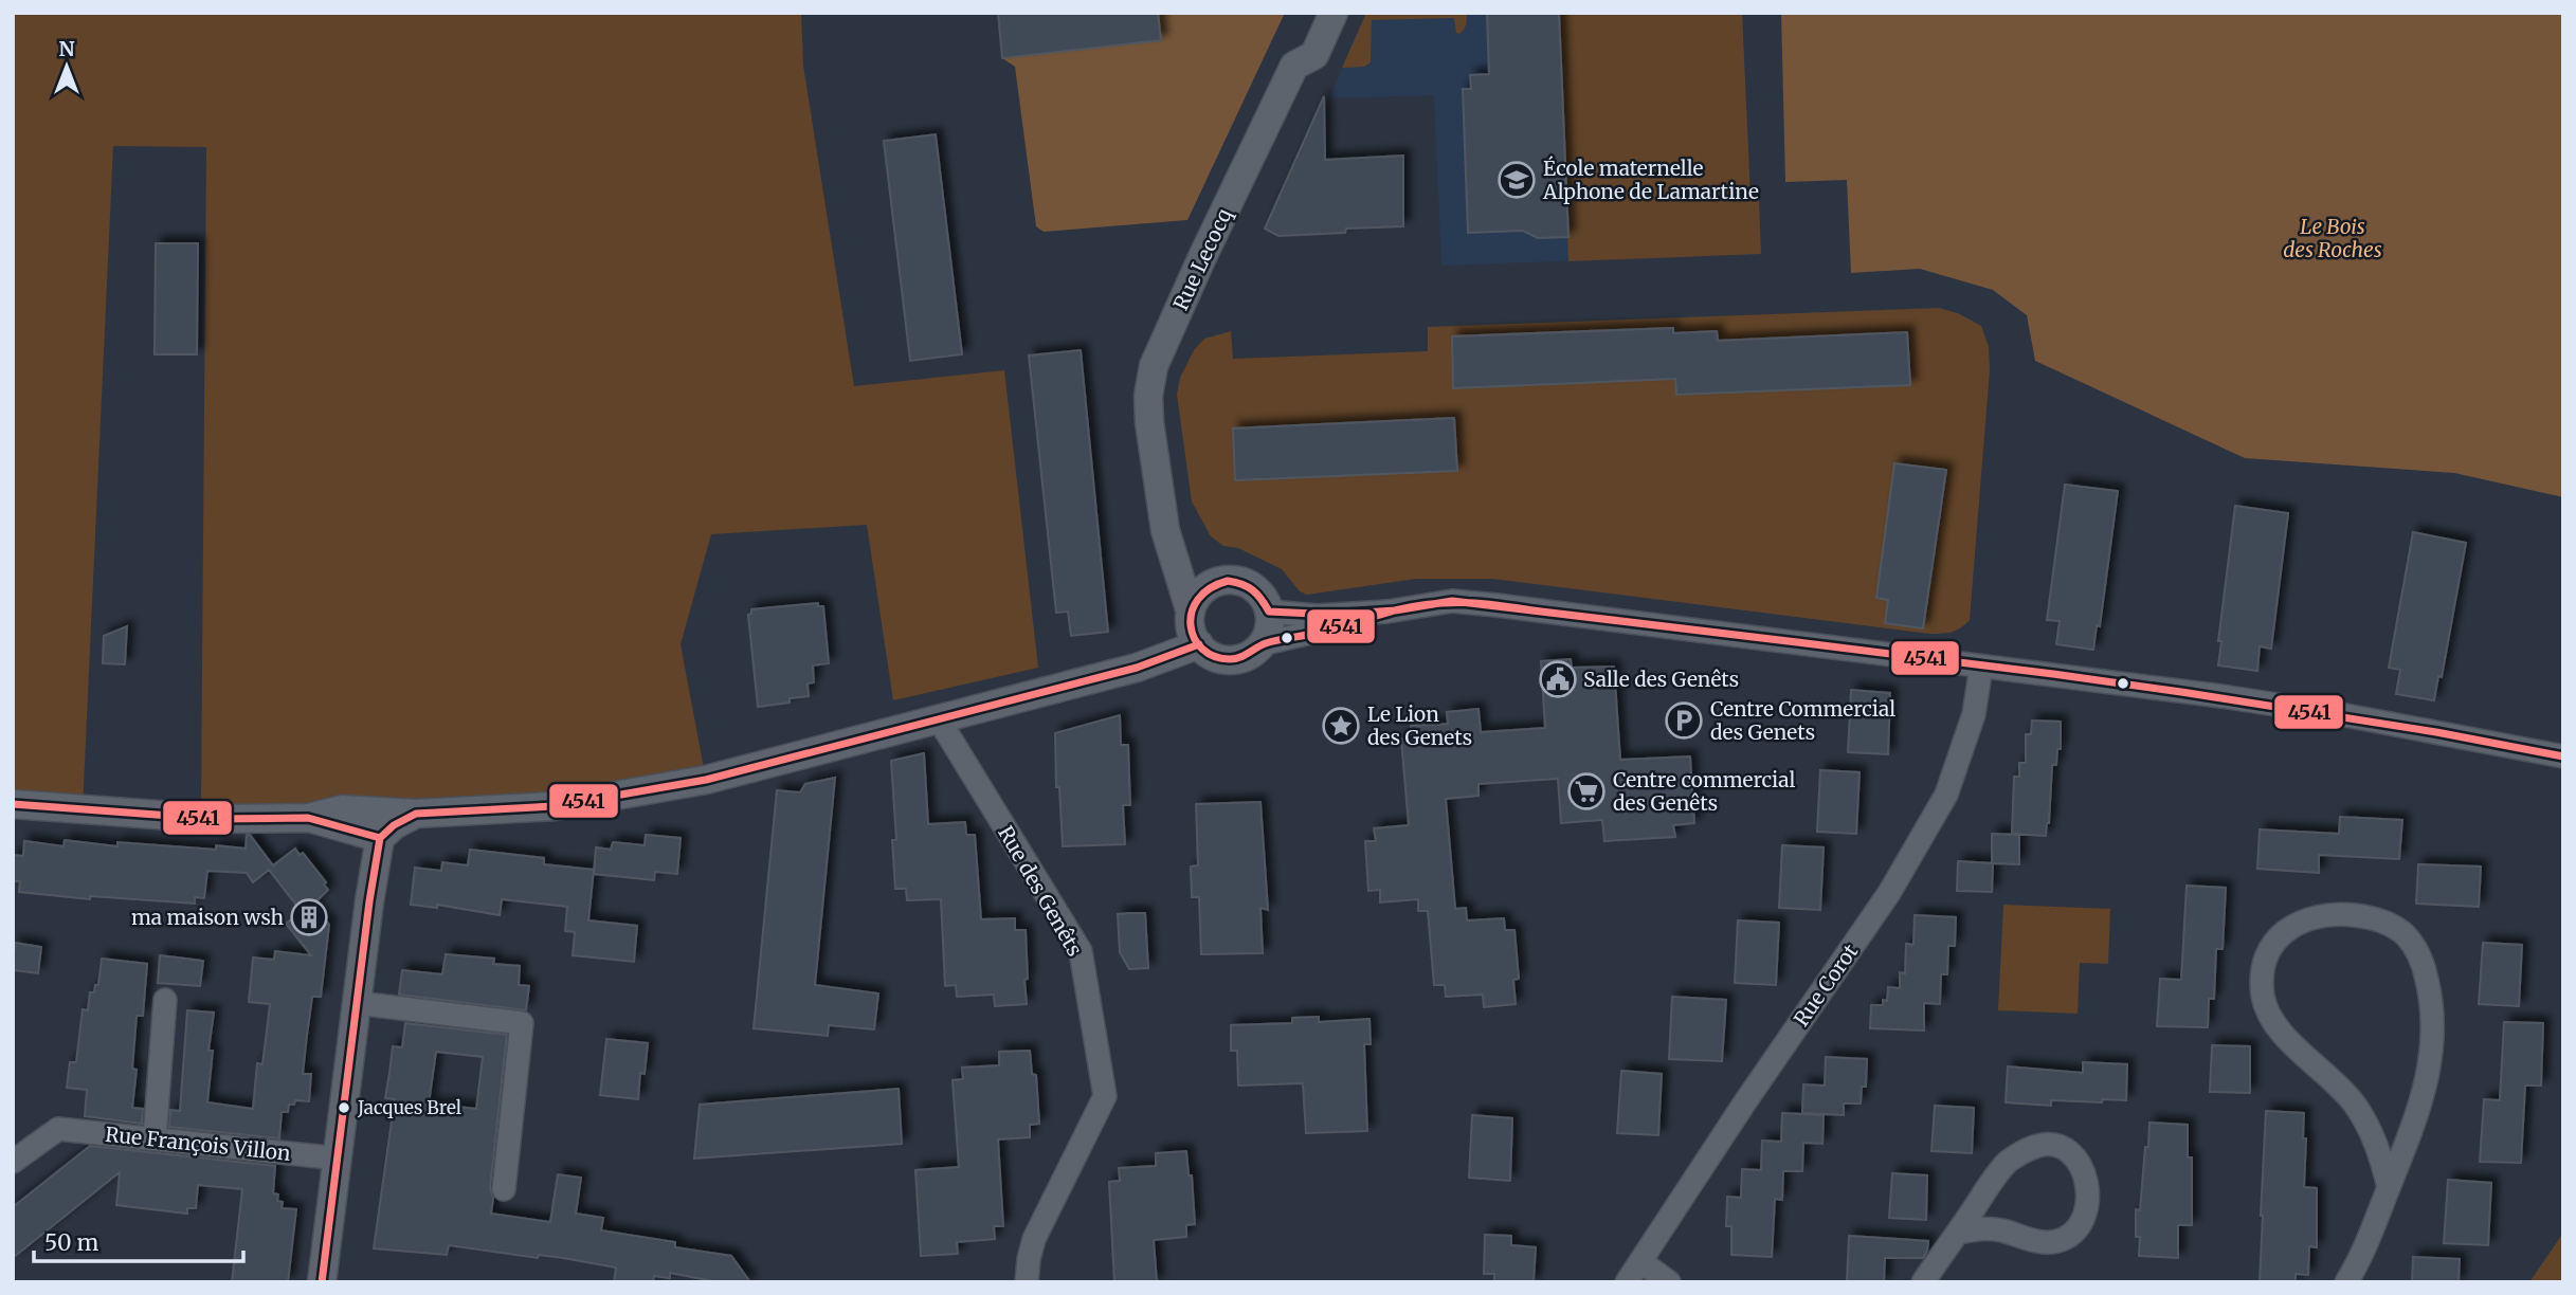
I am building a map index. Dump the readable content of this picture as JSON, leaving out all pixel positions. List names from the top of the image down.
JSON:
{
  "streets": {
    "street": [
      "Rue Lecocq",
      "Rue des Genêts",
      "Rue Corot",
      "Rue François Villon"
    ]
  },
  "parks": ["Le Bois des Roches"],
  "places": {
    "school or university": ["École maternelle Alphone de Lamartine"],
    "public building": ["Salle des Genêts"],
    "parking": ["Centre Commercial des Genets"],
    "place": ["Le Lion des Genets"],
    "supermarket": ["Centre commercial des Genêts"],
    "building": ["ma maison wsh"],
    "other": ["Jacques Brel"]
  },
  "lines": ["transit line 4541"],
  "scale_bar": "50 m",
  "north": "top"
}
